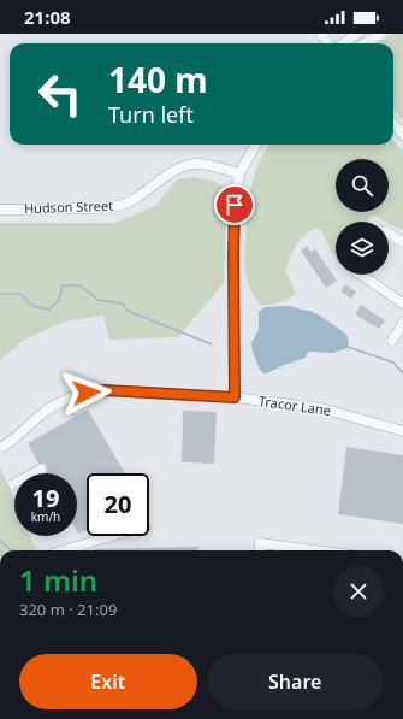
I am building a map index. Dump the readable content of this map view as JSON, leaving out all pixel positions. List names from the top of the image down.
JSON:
{
  "streets": {
    "street": ["Hudson Street", "Tracor Lane"]
  },
  "page": {
    "status": "21:08",
    "turn": ["140 m", "Turn left"],
    "speed": "19 km/h",
    "limit": "20",
    "heading": ["1 min", "320 m · 21:09"],
    "buttons": ["Exit", "Share"]
  }
}
